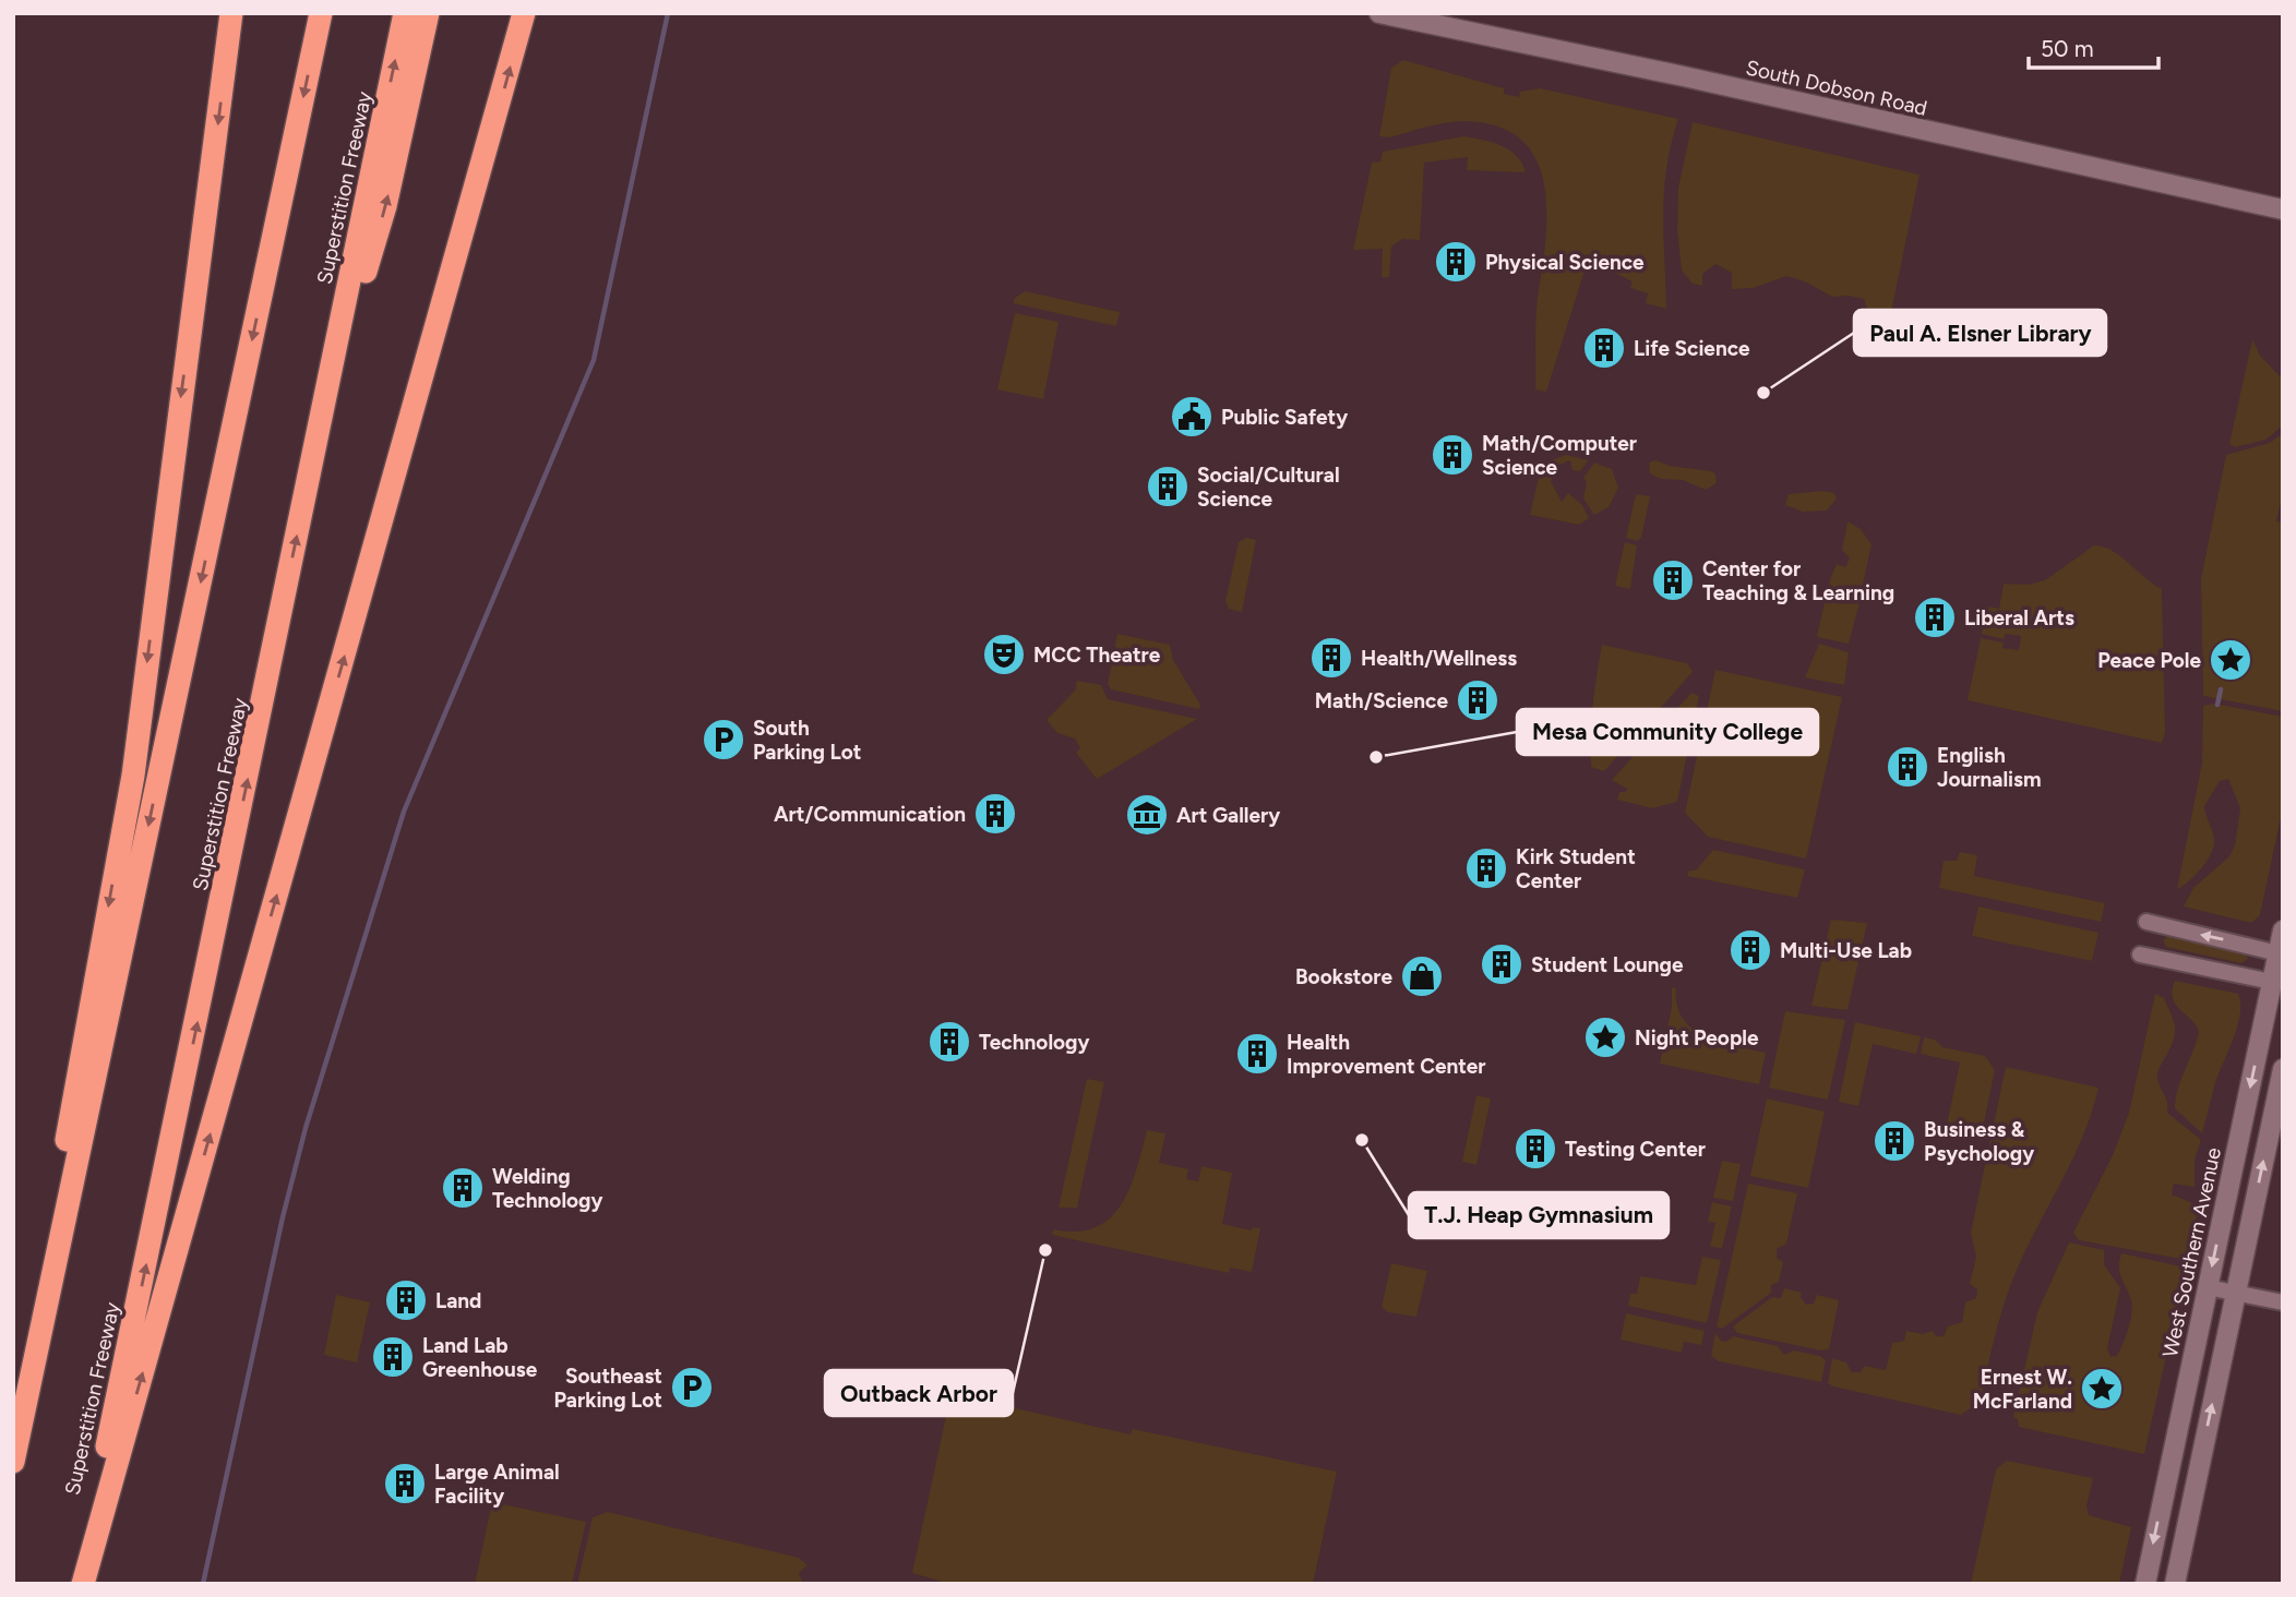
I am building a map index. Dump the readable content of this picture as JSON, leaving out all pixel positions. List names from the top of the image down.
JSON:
{
  "streets": {
    "highway": ["Superstition Freeway"],
    "main road": ["South Dobson Road", "West Southern Avenue"]
  },
  "places": {
    "building": [
      "Physical Science",
      "Life Science",
      "Math/Computer Science",
      "Social/Cultural Science",
      "Center for Teaching & Learning",
      "Liberal Arts",
      "Health/Wellness",
      "Math/Science",
      "English Journalism",
      "Art/Communication",
      "Kirk Student Center",
      "Multi-Use Lab",
      "Student Lounge",
      "Technology",
      "Health Improvement Center",
      "Business & Psychology",
      "Testing Center",
      "Welding Technology",
      "Land",
      "Land Lab Greenhouse",
      "Large Animal Facility"
    ],
    "other": [
      "Paul A. Elsner Library",
      "Mesa Community College",
      "T.J. Heap Gymnasium",
      "Outback Arbor"
    ],
    "public building": ["Public Safety"],
    "theatre": ["MCC Theatre"],
    "place": ["Peace Pole", "Night People", "Ernest W. McFarland"],
    "parking": ["South Parking Lot", "Southeast Parking Lot"],
    "museum": ["Art Gallery"],
    "shop": ["Bookstore"]
  },
  "scale_bar": "50 m"
}
